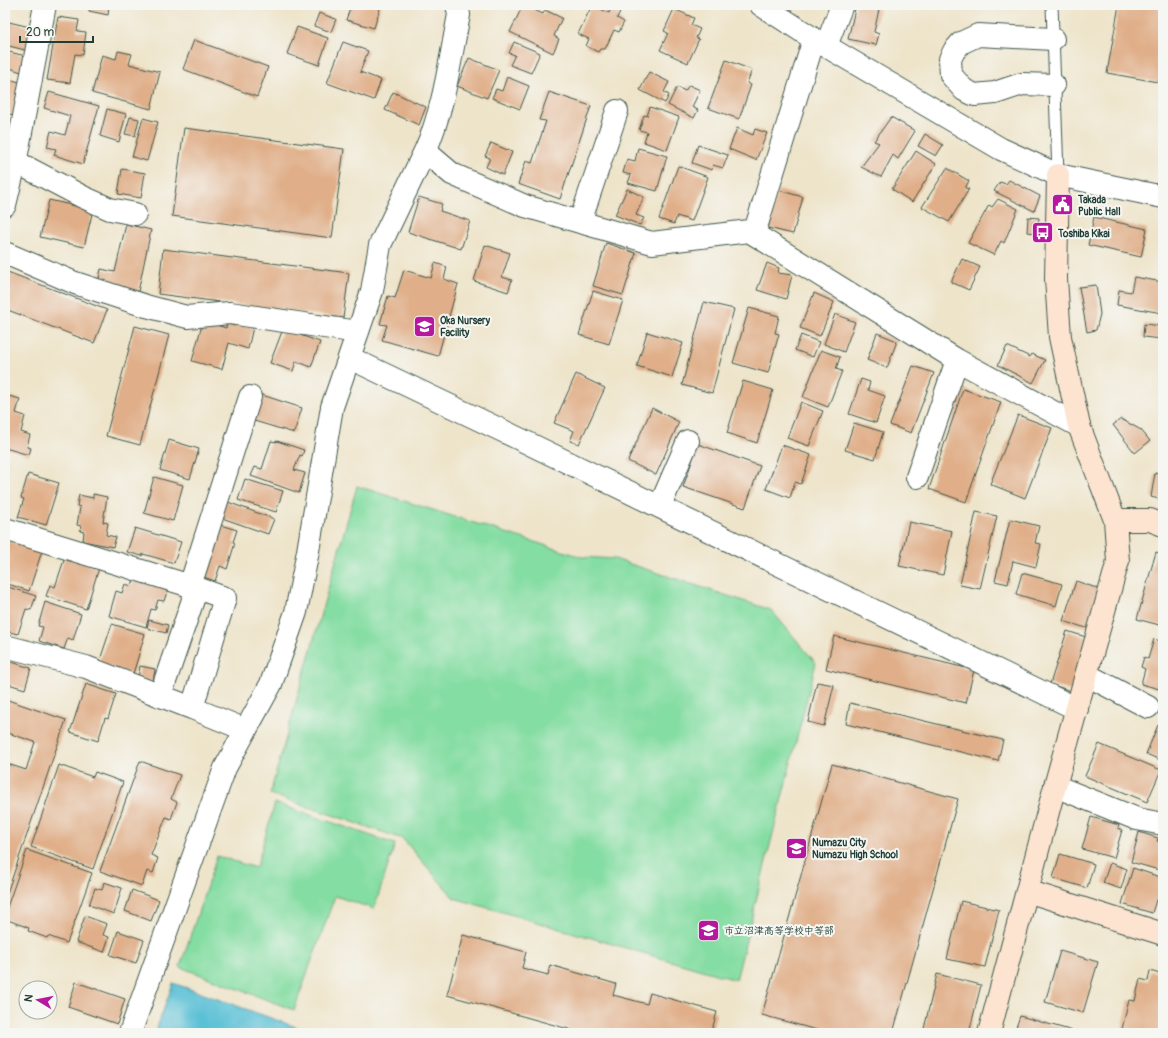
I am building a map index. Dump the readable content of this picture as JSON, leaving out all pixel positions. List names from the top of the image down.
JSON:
{
  "places": {
    "public building": ["Takada Public Hall"],
    "bus stop": ["Toshiba Kikai"],
    "school or university": ["Oka Nursery Facility", "Numazu City Numazu High School", "市立沼津高等学校中等部"]
  },
  "scale_bar": "20 m",
  "north": "left"
}
